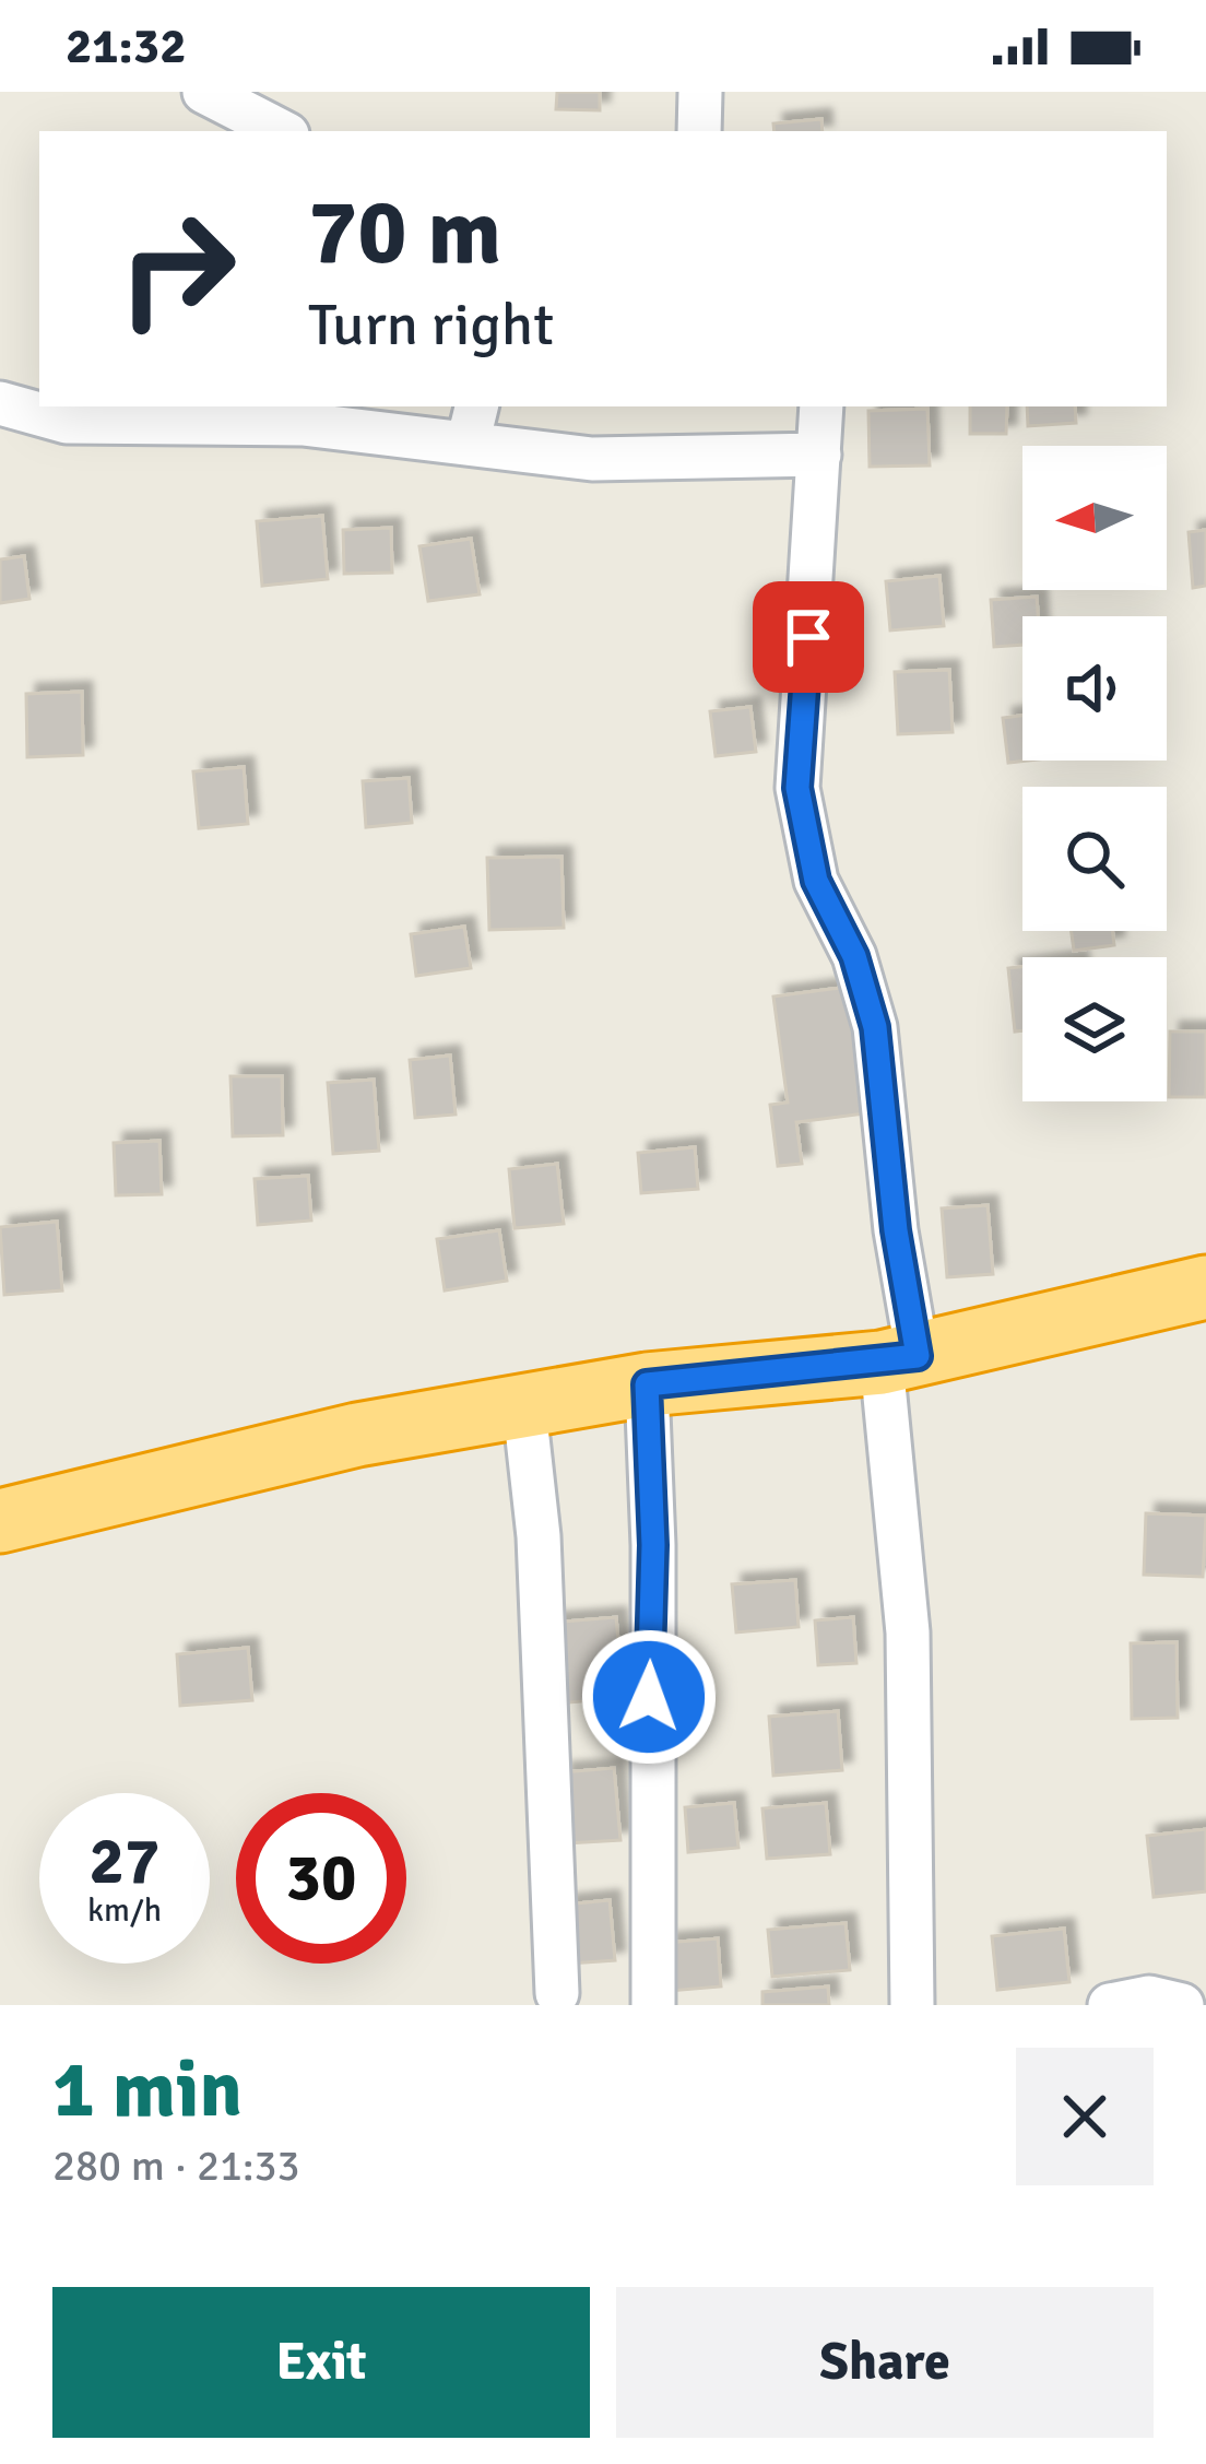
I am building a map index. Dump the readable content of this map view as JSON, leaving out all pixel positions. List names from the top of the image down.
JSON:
{
  "north": "left",
  "page": {
    "status": "21:32",
    "turn": ["70 m", "Turn right"],
    "speed": "27 km/h",
    "limit": "30",
    "heading": ["1 min", "280 m · 21:33"],
    "buttons": ["Exit", "Share"]
  }
}
